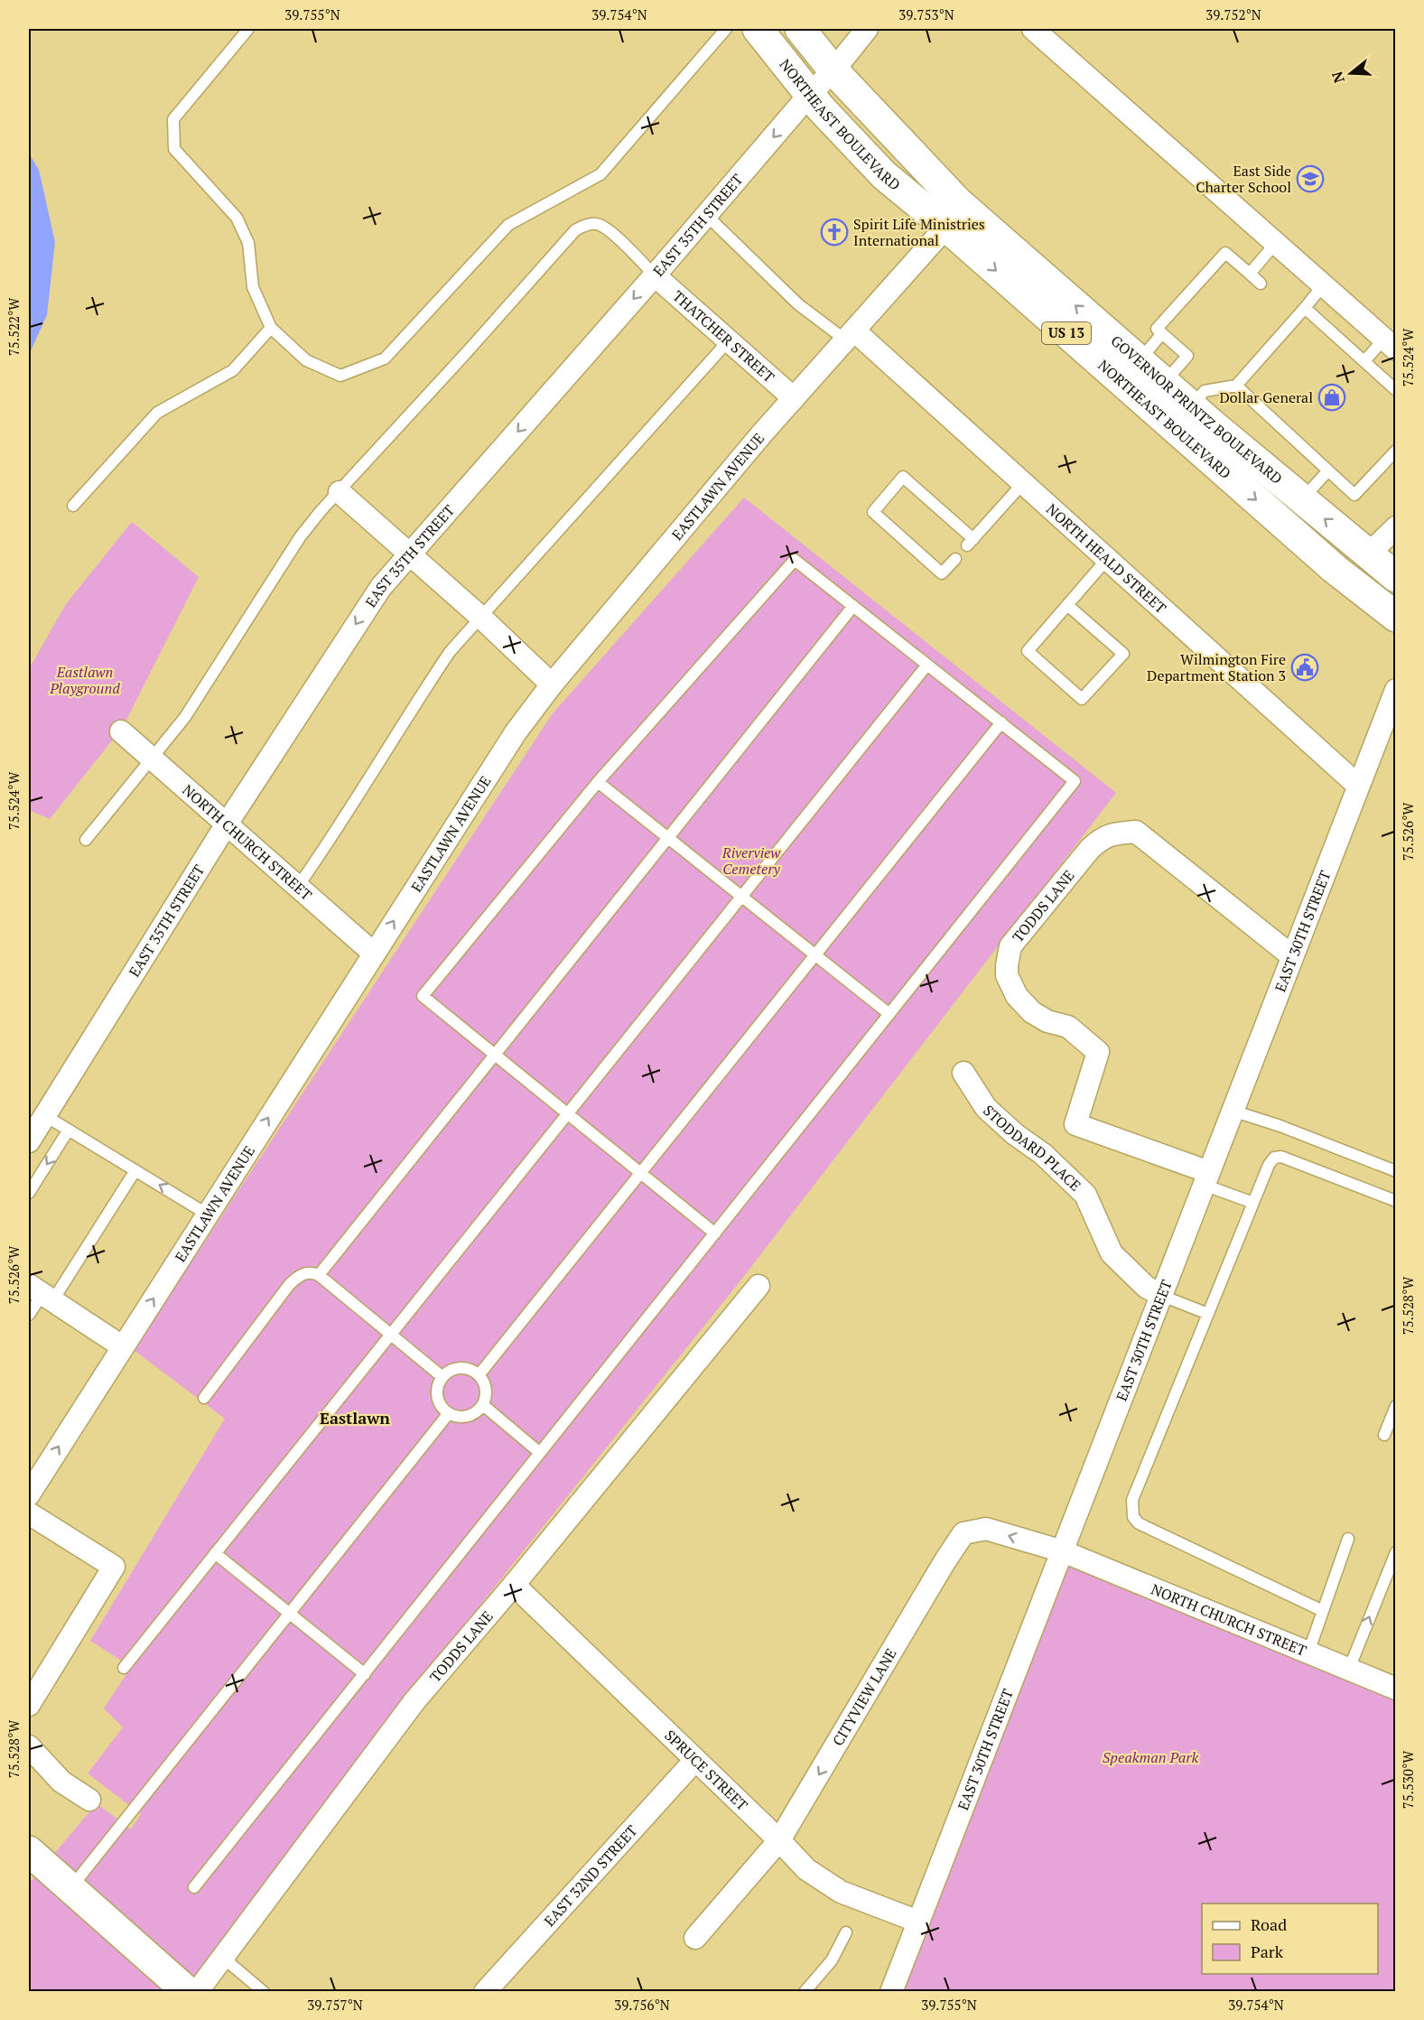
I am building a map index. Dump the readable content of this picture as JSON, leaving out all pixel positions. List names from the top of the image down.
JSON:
{
  "streets": {
    "main road": ["NORTHEAST BOULEVARD", "US 13", "GOVERNOR PRINTZ BOULEVARD"],
    "street": [
      "EAST 35TH STREET",
      "THATCHER STREET",
      "EASTLAWN AVENUE",
      "NORTH HEALD STREET",
      "NORTH CHURCH STREET",
      "TODDS LANE",
      "EAST 30TH STREET",
      "STODDARD PLACE",
      "CITYVIEW LANE",
      "SPRUCE STREET",
      "EAST 32ND STREET"
    ]
  },
  "crossings": [
    ["NORTHEAST BOULEVARD", "EAST 35TH STREET"],
    ["NORTHEAST BOULEVARD", "GOVERNOR PRINTZ BOULEVARD"],
    ["NORTHEAST BOULEVARD", "EASTLAWN AVENUE"],
    ["EAST 35TH STREET", "THATCHER STREET"],
    ["EAST 35TH STREET", "GOVERNOR PRINTZ BOULEVARD"],
    ["EAST 35TH STREET", "NORTH CHURCH STREET"],
    ["THATCHER STREET", "EASTLAWN AVENUE"],
    ["GOVERNOR PRINTZ BOULEVARD", "EASTLAWN AVENUE"],
    ["EASTLAWN AVENUE", "NORTH HEALD STREET"],
    ["EASTLAWN AVENUE", "NORTH CHURCH STREET"],
    ["NORTH HEALD STREET", "EAST 30TH STREET"],
    ["NORTH CHURCH STREET", "EAST 30TH STREET"],
    ["NORTH CHURCH STREET", "CITYVIEW LANE"],
    ["TODDS LANE", "EAST 30TH STREET"],
    ["TODDS LANE", "SPRUCE STREET"],
    ["EAST 30TH STREET", "STODDARD PLACE"],
    ["EAST 30TH STREET", "CITYVIEW LANE"],
    ["EAST 30TH STREET", "SPRUCE STREET"],
    ["CITYVIEW LANE", "SPRUCE STREET"],
    ["SPRUCE STREET", "EAST 32ND STREET"]
  ],
  "one_way": [
    "NORTHEAST BOULEVARD",
    "EAST 35TH STREET",
    "GOVERNOR PRINTZ BOULEVARD",
    "EASTLAWN AVENUE",
    "CITYVIEW LANE"
  ],
  "districts": ["Eastlawn"],
  "parks": ["Eastlawn Playground", "Riverview Cemetery", "Speakman Park"],
  "places": {
    "school or university": ["East Side Charter School"],
    "church": ["Spirit Life Ministries International"],
    "shop": ["Dollar General"],
    "public building": ["Wilmington Fire Department Station 3"]
  },
  "legend": ["Road", "Park"],
  "north": "left",
  "coordinates": [
    "39.755°N",
    "39.754°N",
    "39.753°N",
    "39.752°N",
    "75.522°W",
    "75.524°W",
    "75.526°W",
    "75.528°W",
    "75.530°W",
    "39.757°N",
    "39.756°N"
  ]
}
